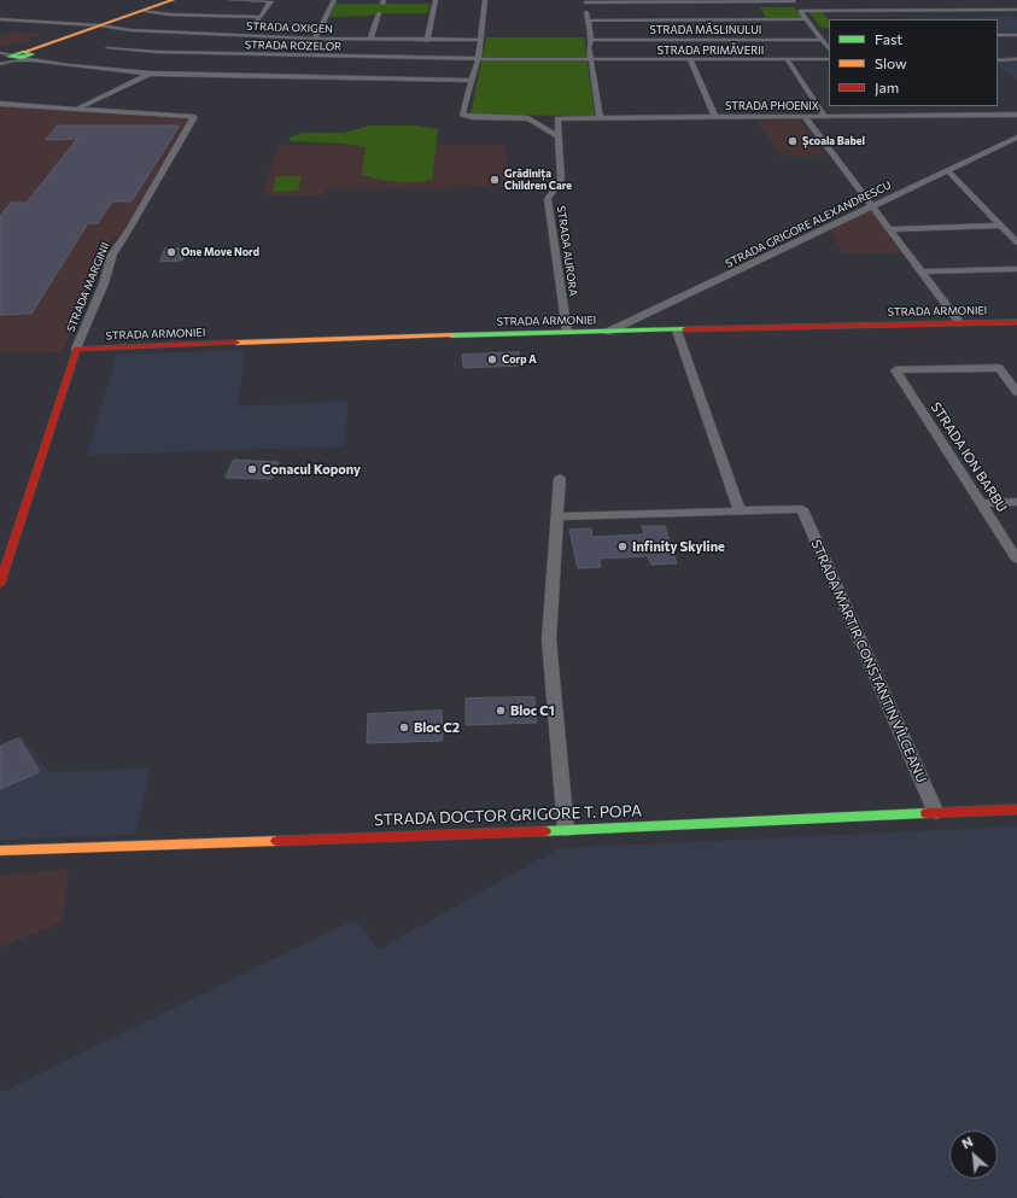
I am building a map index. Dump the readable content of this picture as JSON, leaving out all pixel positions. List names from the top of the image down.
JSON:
{
  "streets": {
    "street": [
      "STRADA OXIGEN",
      "STRADA MĂSLINULUI",
      "STRADA ROZELOR",
      "STRADA PRIMĂVERII",
      "STRADA PHOENIX",
      "STRADA GRIGORE ALEXANDRESCU",
      "STRADA AURORA",
      "STRADA MARGINII",
      "STRADA ARMONIEI",
      "STRADA ION BARBU",
      "STRADA MARTIR CONSTANTIN VÎLCEANU",
      "STRADA DOCTOR GRIGORE T. POPA"
    ]
  },
  "crossings": [
    ["STRADA ROZELOR", "STRADA PRIMĂVERII"],
    ["STRADA PHOENIX", "STRADA AURORA"],
    ["STRADA GRIGORE ALEXANDRESCU", "STRADA ARMONIEI"],
    ["STRADA AURORA", "STRADA ARMONIEI"],
    ["STRADA MARGINII", "STRADA ARMONIEI"],
    ["STRADA MARTIR CONSTANTIN VÎLCEANU", "STRADA DOCTOR GRIGORE T. POPA"]
  ],
  "places": [
    "Școala Babel",
    "Grădinița Children Care",
    "One Move Nord",
    "Corp A",
    "Conacul Kopony",
    "Infinity Skyline",
    "Bloc C1",
    "Bloc C2"
  ],
  "legend": ["Fast", "Slow", "Jam"],
  "north": "top left"
}
